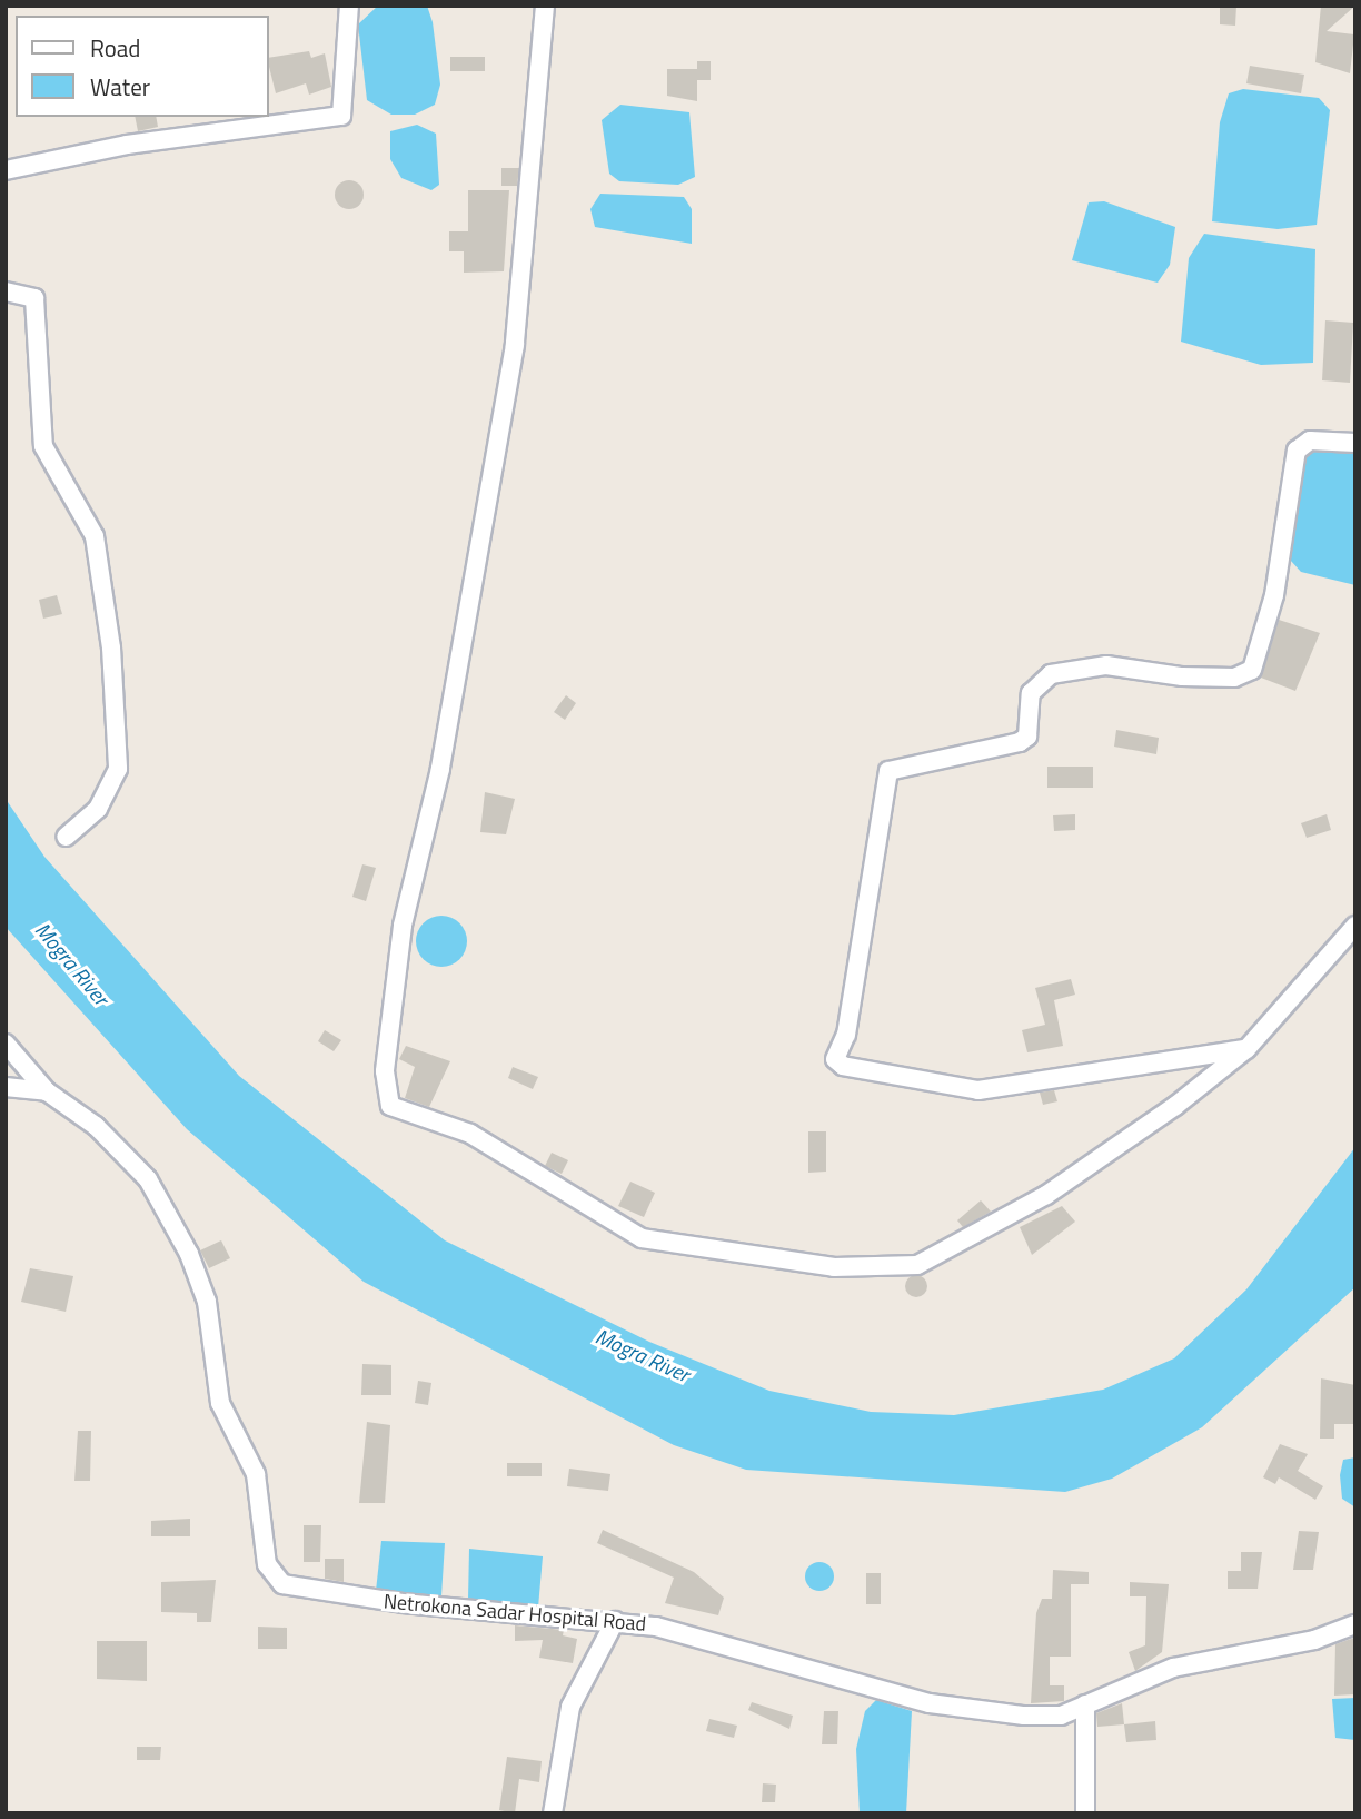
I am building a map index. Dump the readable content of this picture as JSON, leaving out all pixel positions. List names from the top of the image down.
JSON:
{
  "streets": {
    "street": ["Netrokona Sadar Hospital Road"]
  },
  "water": ["Mogra River"],
  "legend": ["Road", "Water"]
}
